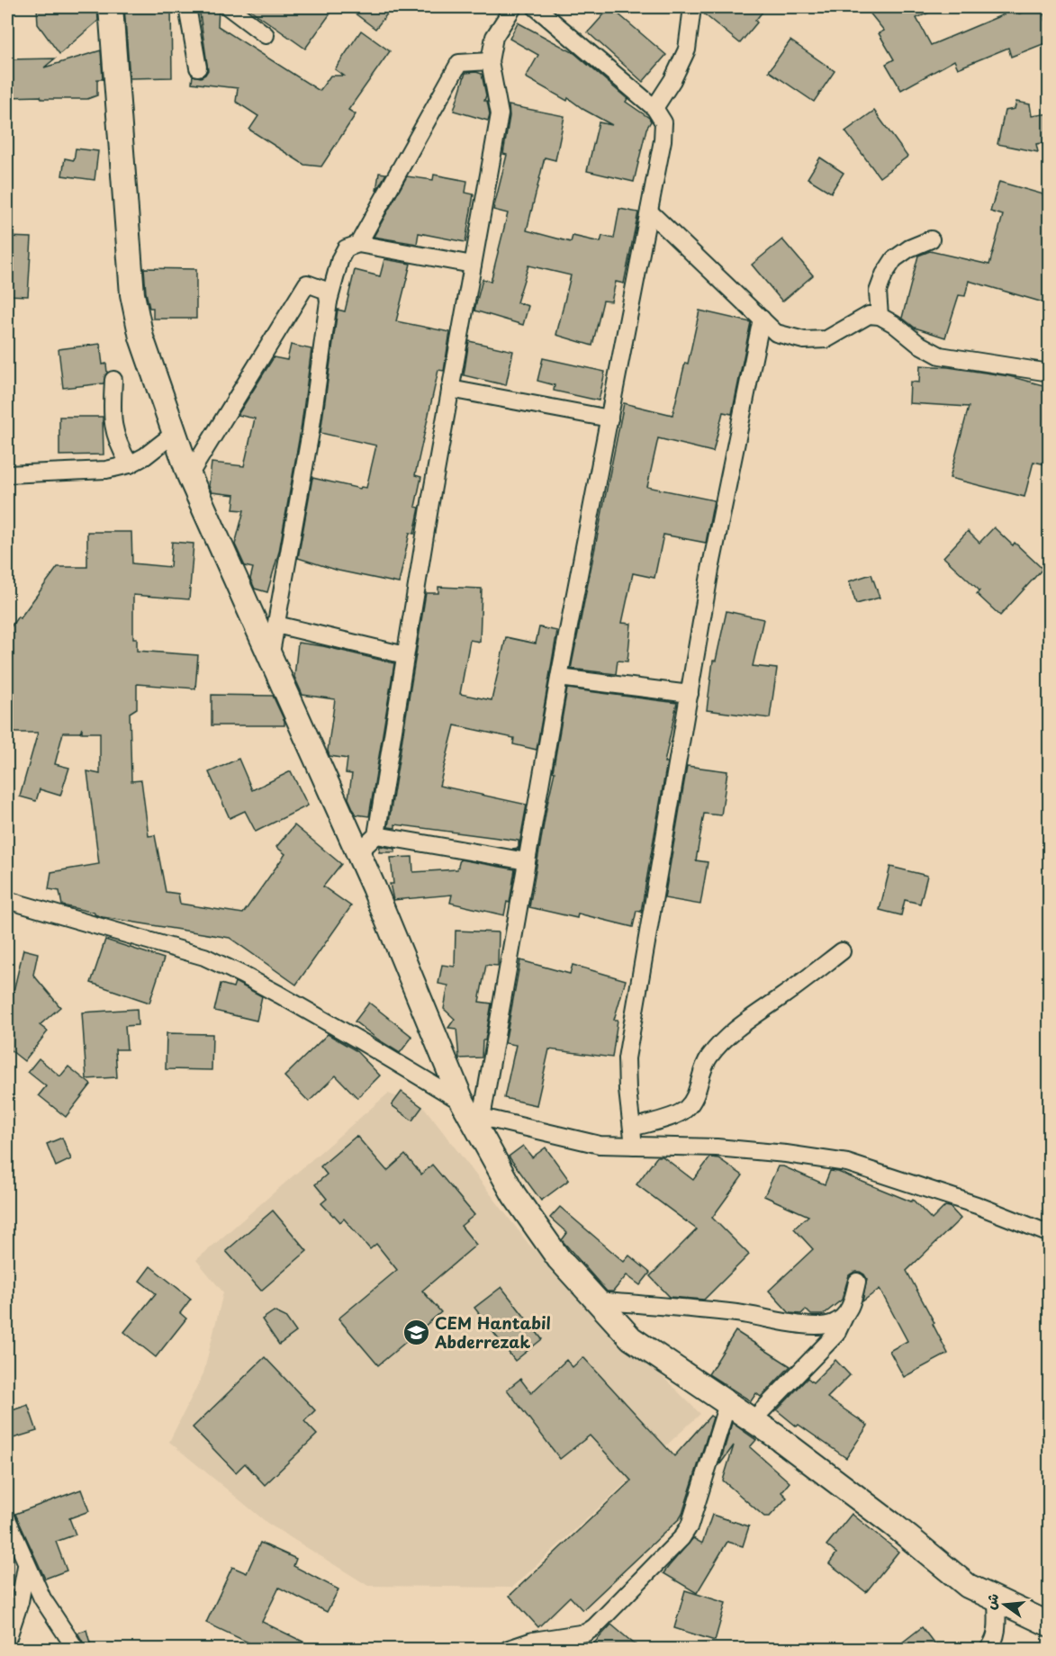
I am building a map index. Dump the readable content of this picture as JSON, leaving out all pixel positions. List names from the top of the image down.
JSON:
{
  "places": {
    "school or university": ["CEM Hantabil Abderrezak"]
  },
  "north": "left"
}
